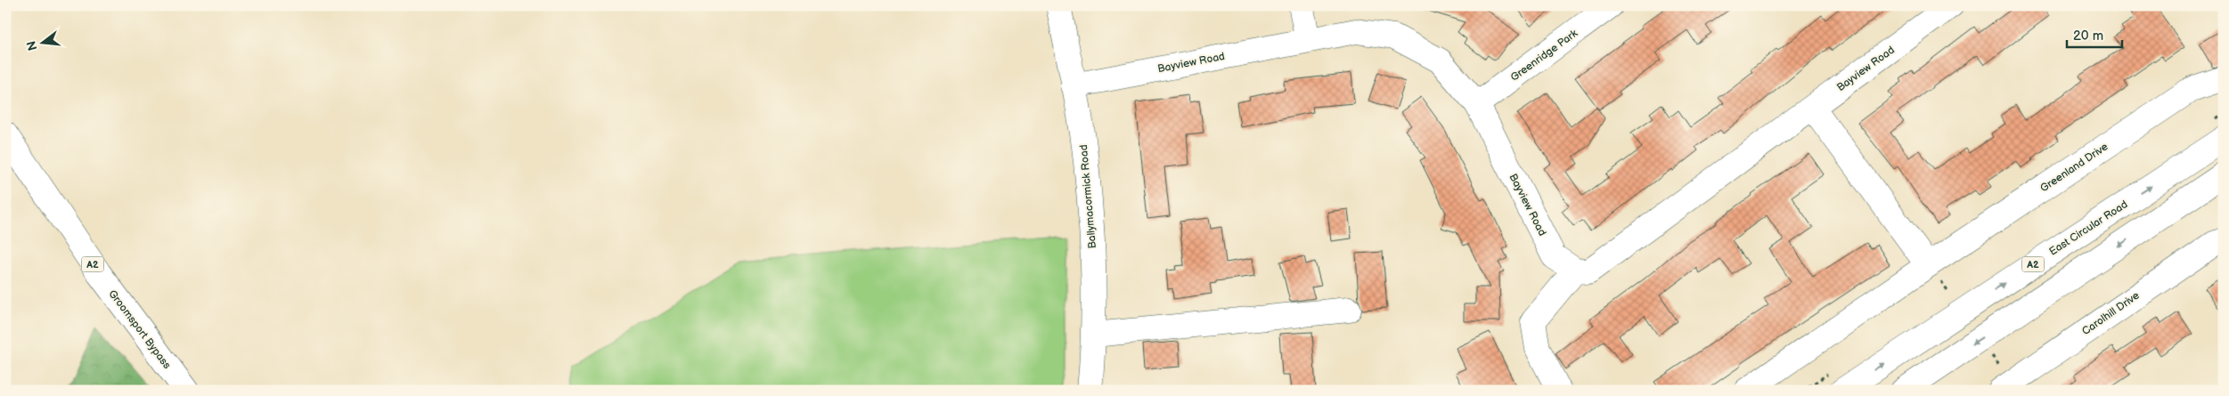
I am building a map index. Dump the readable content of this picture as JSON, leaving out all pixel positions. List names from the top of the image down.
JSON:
{
  "streets": {
    "main road": [
      "Greenridge Park",
      "Bayview Road",
      "Greenland Drive",
      "Ballymacormick Road",
      "East Circular Road",
      "A2",
      "Carolhill Drive",
      "Groomsport Bypass"
    ]
  },
  "crossings": [
    ["Greenridge Park", "Bayview Road"],
    ["Bayview Road", "Ballymacormick Road"]
  ],
  "scale_bar": "20 m",
  "north": "left"
}
